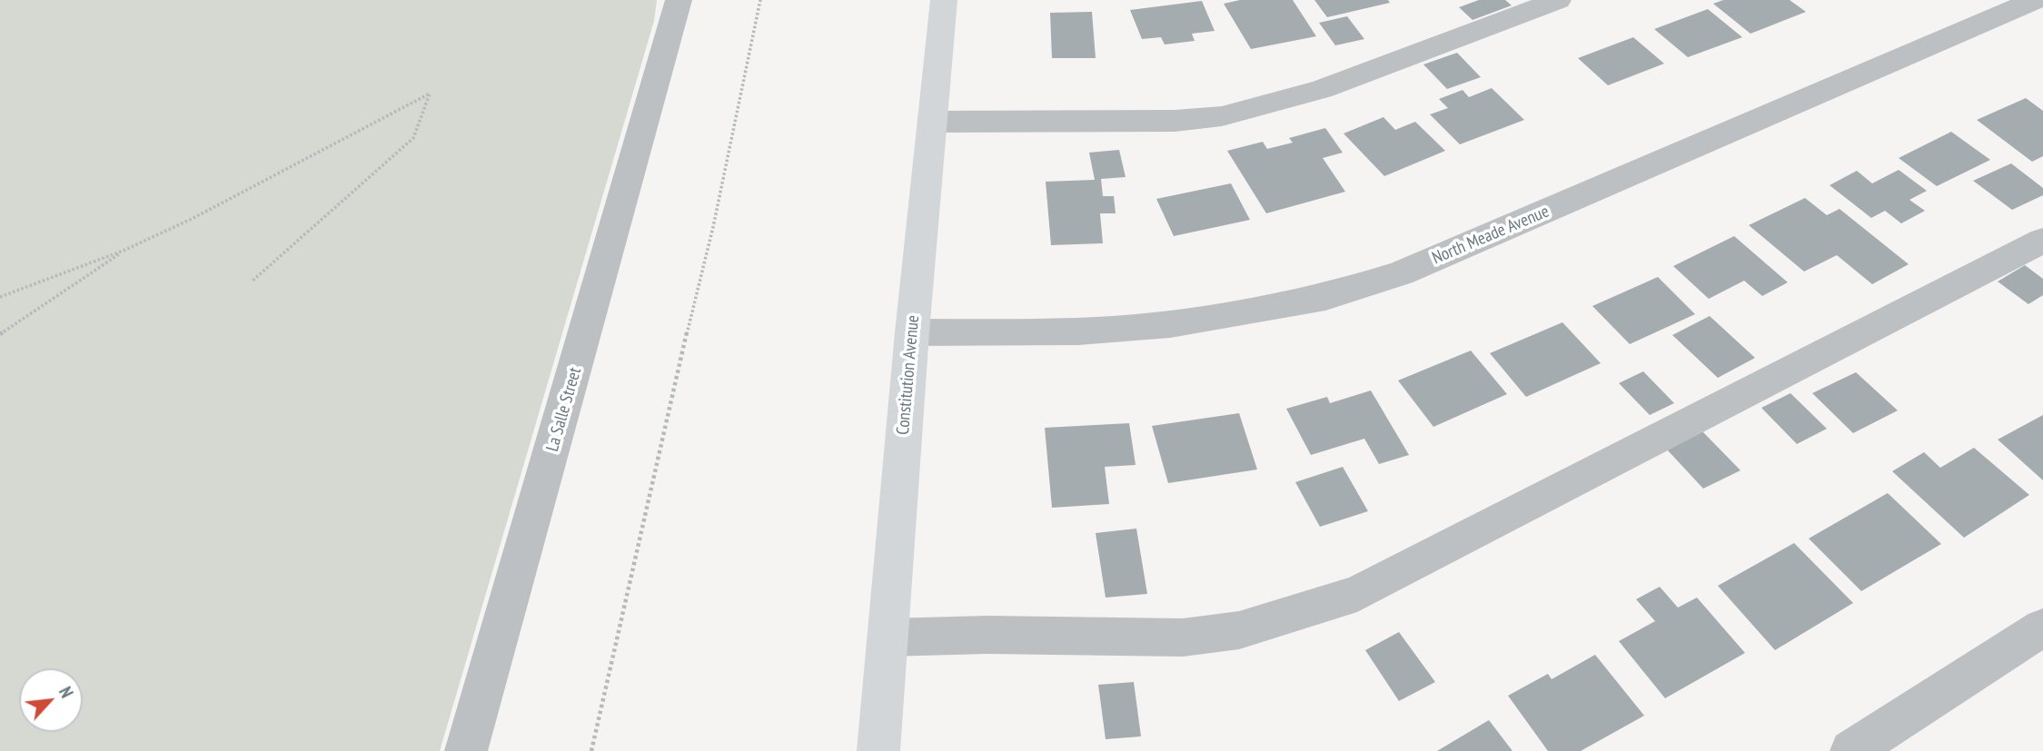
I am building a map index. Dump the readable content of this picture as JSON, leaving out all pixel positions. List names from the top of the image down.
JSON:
{
  "streets": {
    "main road": ["Constitution Avenue"],
    "street": ["North Meade Avenue", "La Salle Street"]
  },
  "crossings": [
    ["North Meade Avenue", "Constitution Avenue"]
  ],
  "north": "top right"
}
